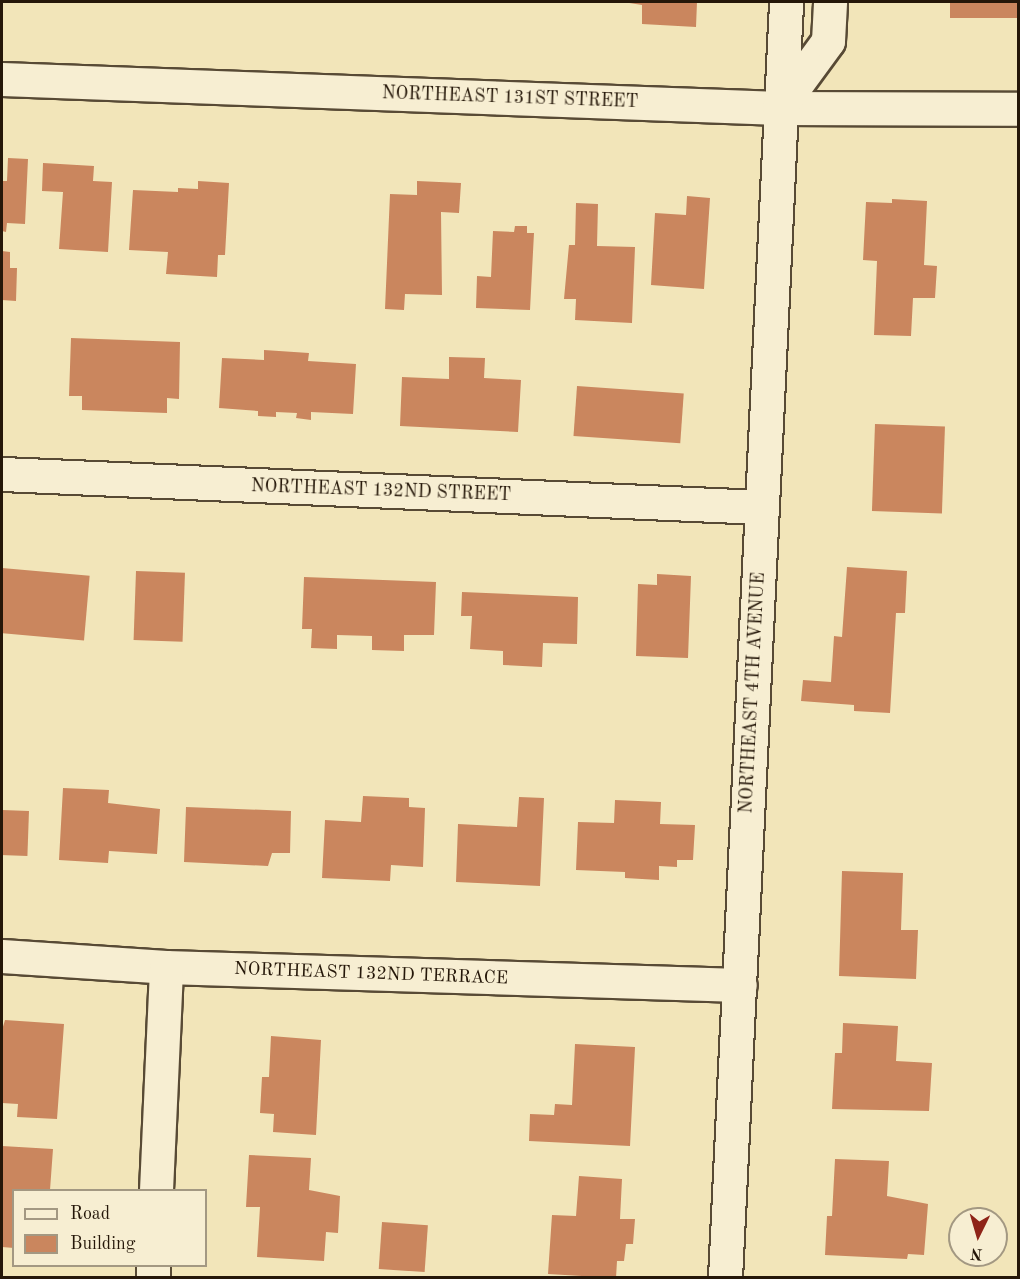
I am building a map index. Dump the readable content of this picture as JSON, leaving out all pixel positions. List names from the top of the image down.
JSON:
{
  "streets": {
    "street": [
      "NORTHEAST 131ST STREET",
      "NORTHEAST 132ND STREET",
      "NORTHEAST 4TH AVENUE",
      "NORTHEAST 132ND TERRACE"
    ]
  },
  "crossings": [
    ["NORTHEAST 131ST STREET", "NORTHEAST 4TH AVENUE"],
    ["NORTHEAST 132ND STREET", "NORTHEAST 4TH AVENUE"],
    ["NORTHEAST 4TH AVENUE", "NORTHEAST 132ND TERRACE"]
  ],
  "legend": ["Road", "Building"],
  "north": "bottom"
}
